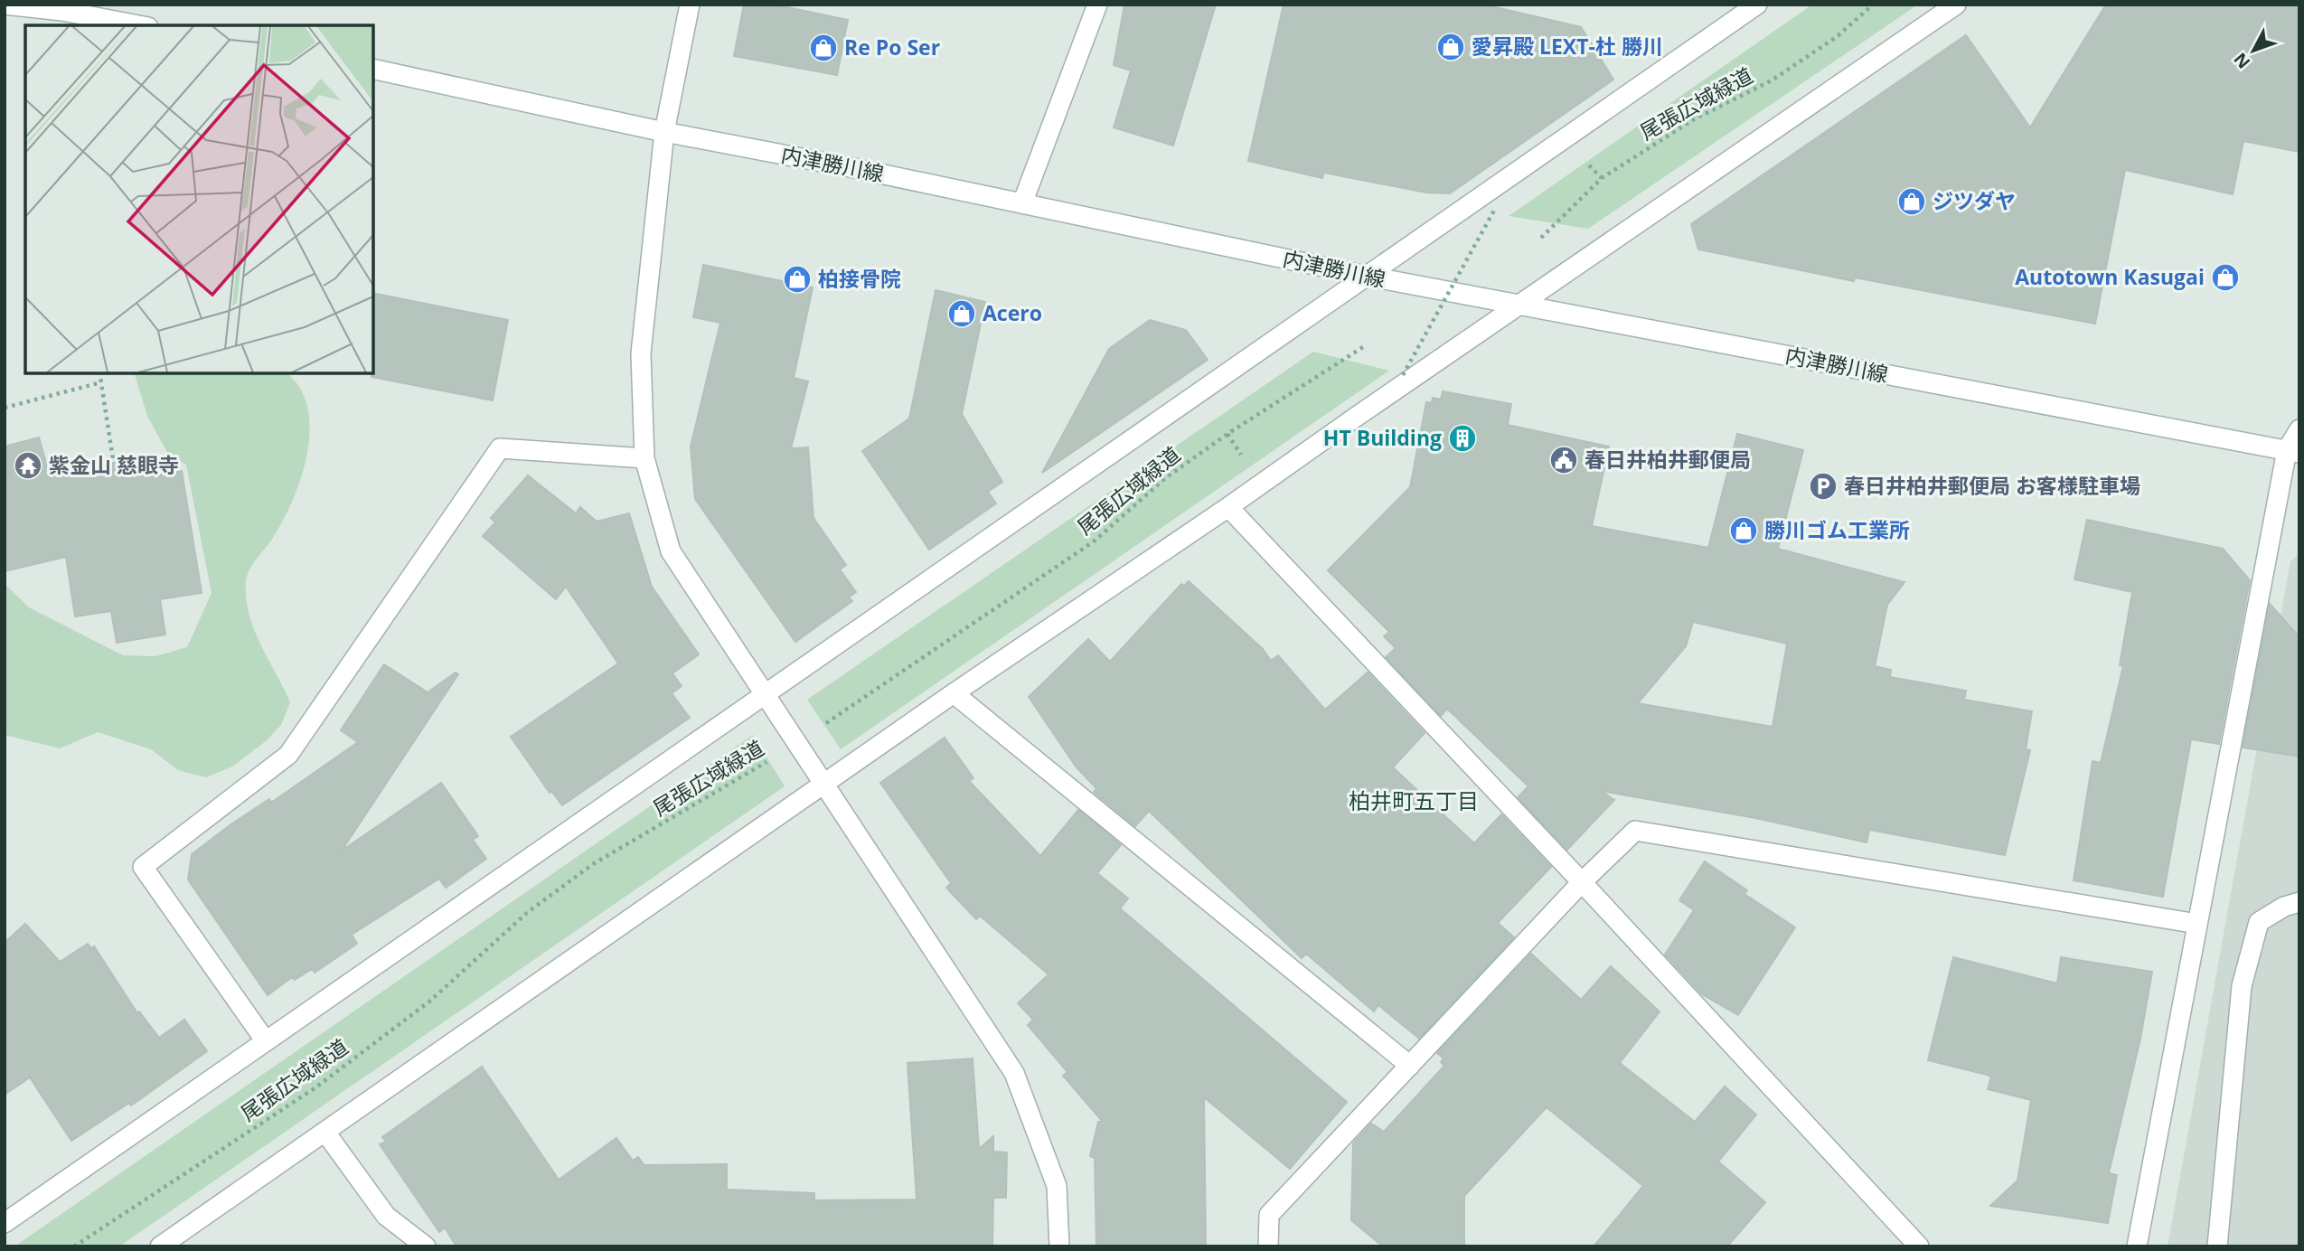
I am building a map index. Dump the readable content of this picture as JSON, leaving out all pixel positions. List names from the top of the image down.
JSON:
{
  "streets": {
    "street": ["内津勝川線"],
    "path": ["尾張広域緑道"]
  },
  "districts": ["柏井町五丁目"],
  "places": {
    "shop": [
      "愛昇殿 LEXT-杜 勝川",
      "Re Po Ser",
      "ジツダヤ",
      "Autotown Kasugai",
      "柏接骨院",
      "Acero",
      "勝川ゴム工業所"
    ],
    "building": ["HT Building"],
    "public building": ["春日井柏井郵便局"],
    "temple": ["紫金山 慈眼寺"],
    "parking": ["春日井柏井郵便局 お客様駐車場"]
  },
  "north": "bottom left"
}
